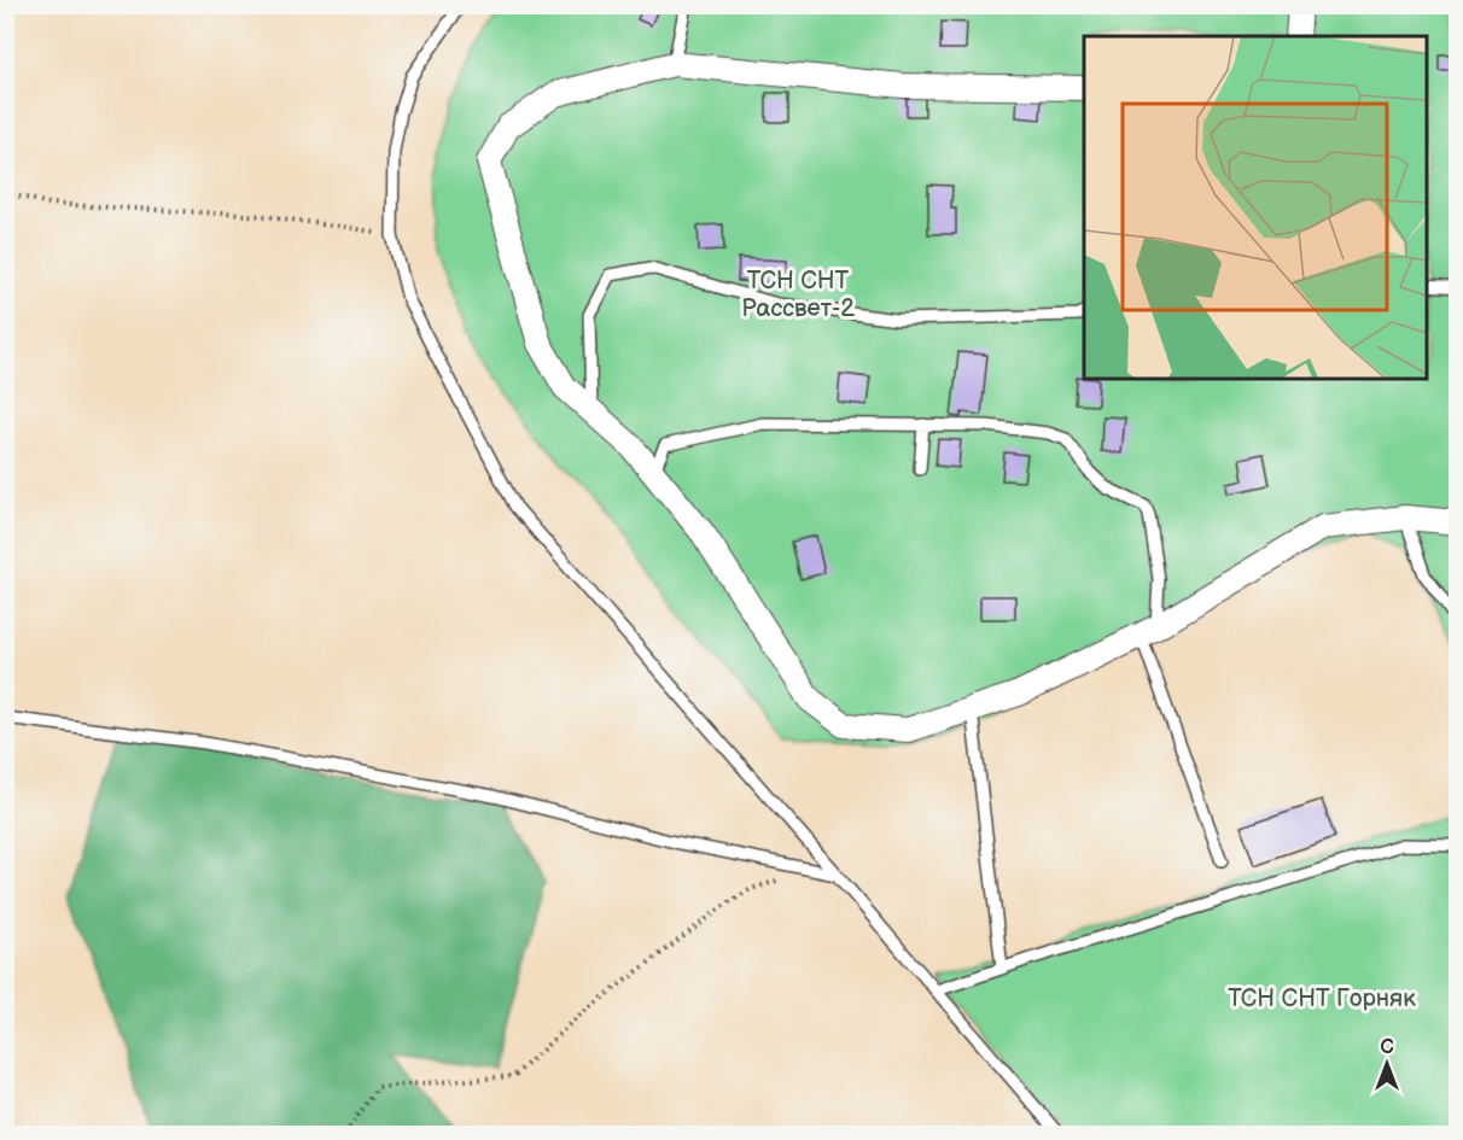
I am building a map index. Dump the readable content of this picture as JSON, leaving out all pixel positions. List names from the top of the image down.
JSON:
{
  "parks": ["ТСН СНТ Рассвет-2", "ТСН СНТ Горняк"],
  "north": "top"
}
